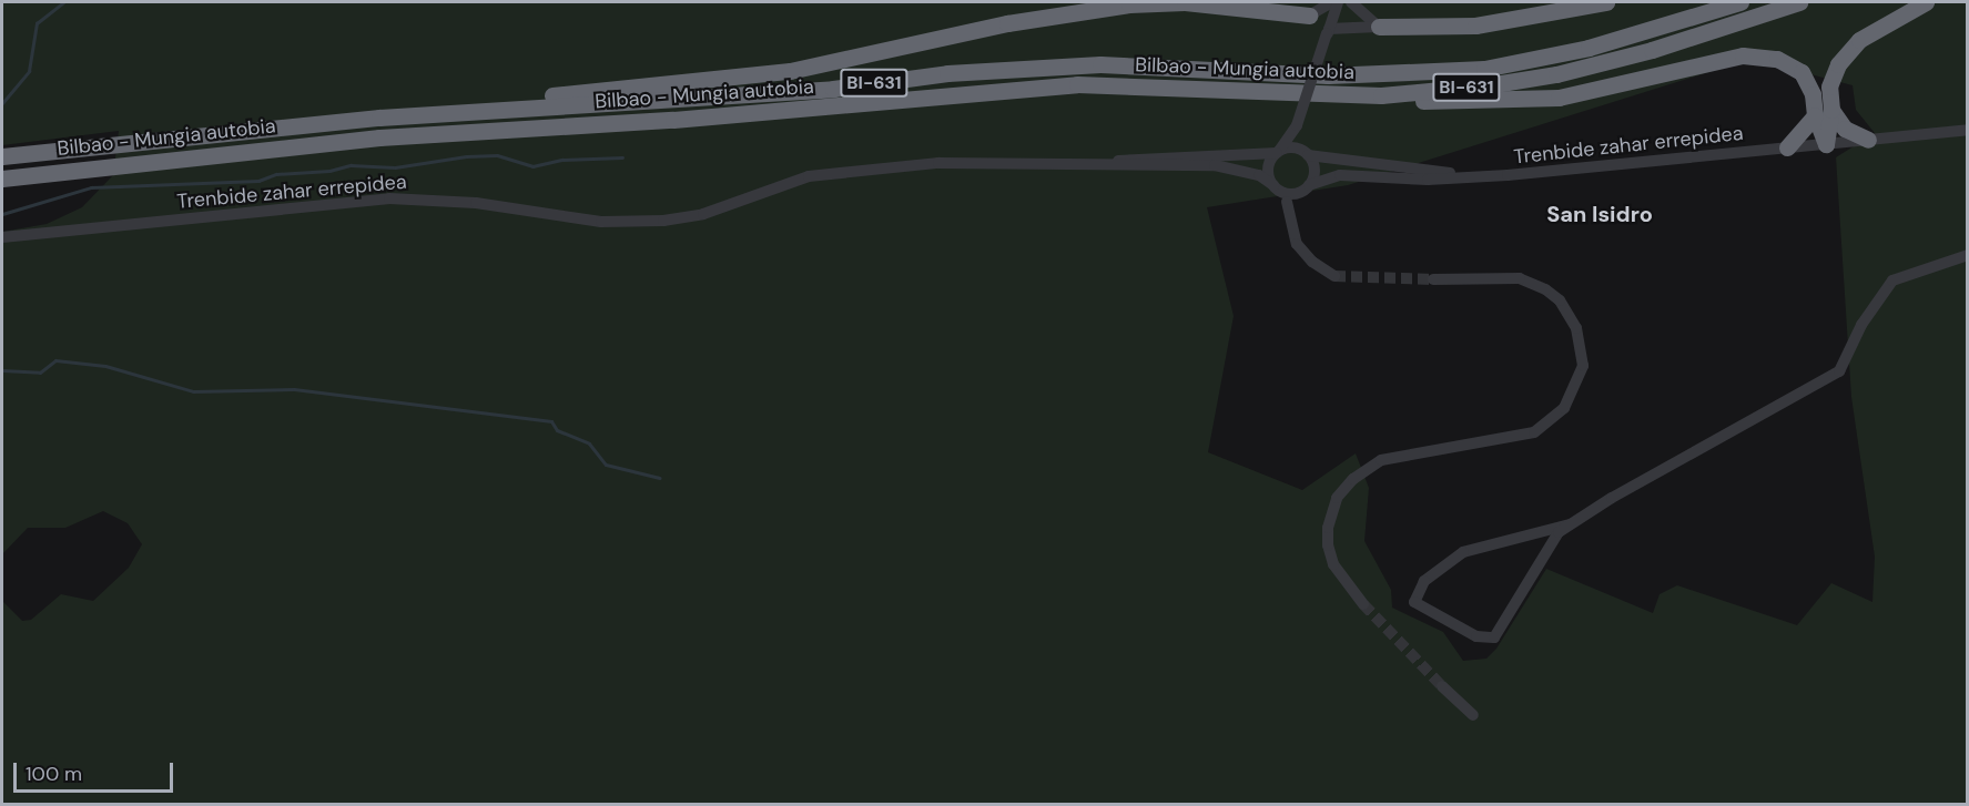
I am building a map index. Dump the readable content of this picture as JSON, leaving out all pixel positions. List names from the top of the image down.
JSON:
{
  "streets": {
    "highway": ["Bilbao - Mungia autobia", "BI-631"],
    "street": ["Trenbide zahar errepidea"]
  },
  "districts": ["San Isidro"],
  "scale_bar": "100 m"
}
